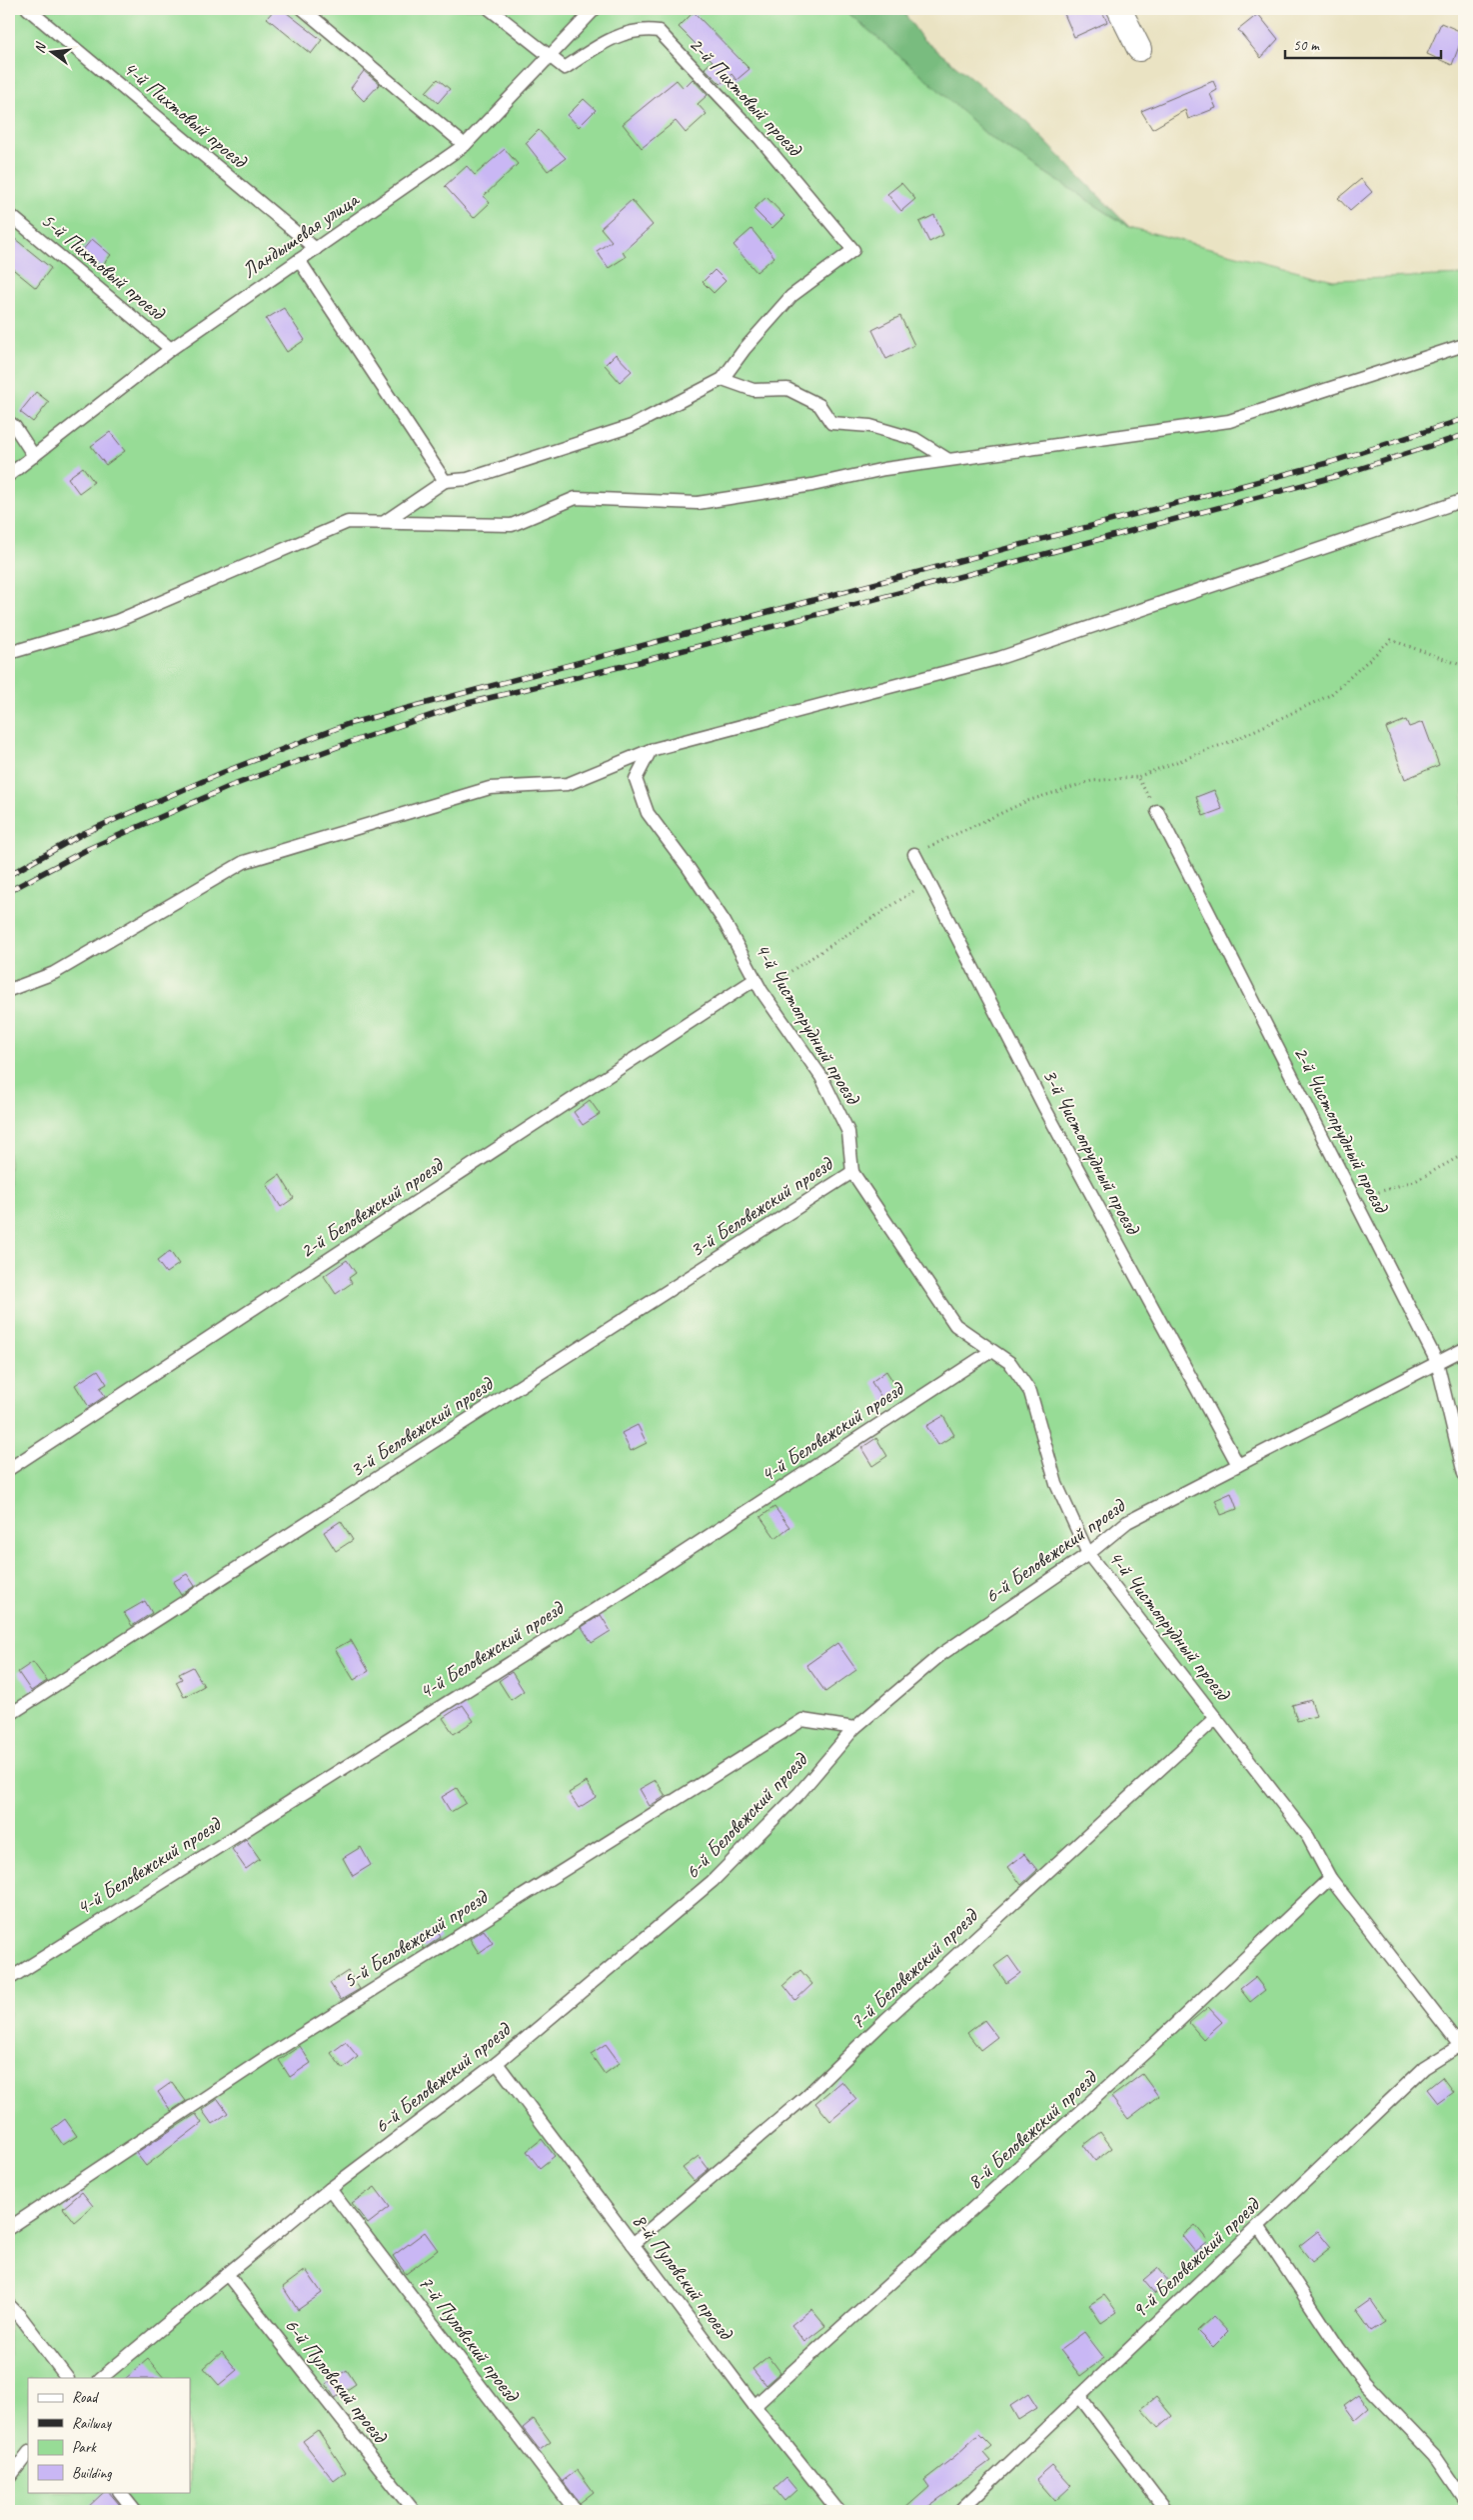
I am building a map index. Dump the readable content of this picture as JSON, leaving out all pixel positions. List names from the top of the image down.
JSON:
{
  "streets": {
    "lane": [
      "2-й Пихтовый проезд",
      "4-й Пихтовый проезд",
      "Ландышевая улица",
      "5-й Пихтовый проезд",
      "4-й Чистопрудный проезд",
      "2-й Чистопрудный проезд",
      "3-й Чистопрудный проезд",
      "3-й Беловежский проезд",
      "2-й Беловежский проезд",
      "4-й Беловежский проезд",
      "6-й Беловежский проезд",
      "5-й Беловежский проезд",
      "7-й Беловежский проезд",
      "8-й Беловежский проезд",
      "9-й Беловежский проезд",
      "8-й Пуловский проезд",
      "7-й Пуловский проезд",
      "6-й Пуловский проезд"
    ]
  },
  "crossings": [
    ["2-й Пихтовый проезд", "Ландышевая улица"],
    ["4-й Пихтовый проезд", "Ландышевая улица"],
    ["Ландышевая улица", "5-й Пихтовый проезд"],
    ["4-й Чистопрудный проезд", "3-й Беловежский проезд"],
    ["4-й Чистопрудный проезд", "2-й Беловежский проезд"],
    ["4-й Чистопрудный проезд", "4-й Беловежский проезд"],
    ["4-й Чистопрудный проезд", "6-й Беловежский проезд"],
    ["4-й Чистопрудный проезд", "7-й Беловежский проезд"],
    ["4-й Чистопрудный проезд", "8-й Беловежский проезд"],
    ["4-й Чистопрудный проезд", "9-й Беловежский проезд"],
    ["2-й Чистопрудный проезд", "6-й Беловежский проезд"],
    ["3-й Чистопрудный проезд", "6-й Беловежский проезд"],
    ["6-й Беловежский проезд", "5-й Беловежский проезд"],
    ["6-й Беловежский проезд", "8-й Пуловский проезд"],
    ["6-й Беловежский проезд", "7-й Пуловский проезд"],
    ["6-й Беловежский проезд", "6-й Пуловский проезд"],
    ["7-й Беловежский проезд", "8-й Пуловский проезд"],
    ["8-й Беловежский проезд", "8-й Пуловский проезд"]
  ],
  "legend": [
    "Road",
    "Railway",
    "Park",
    "Building"
  ],
  "scale_bar": "50 m",
  "north": "left"
}
